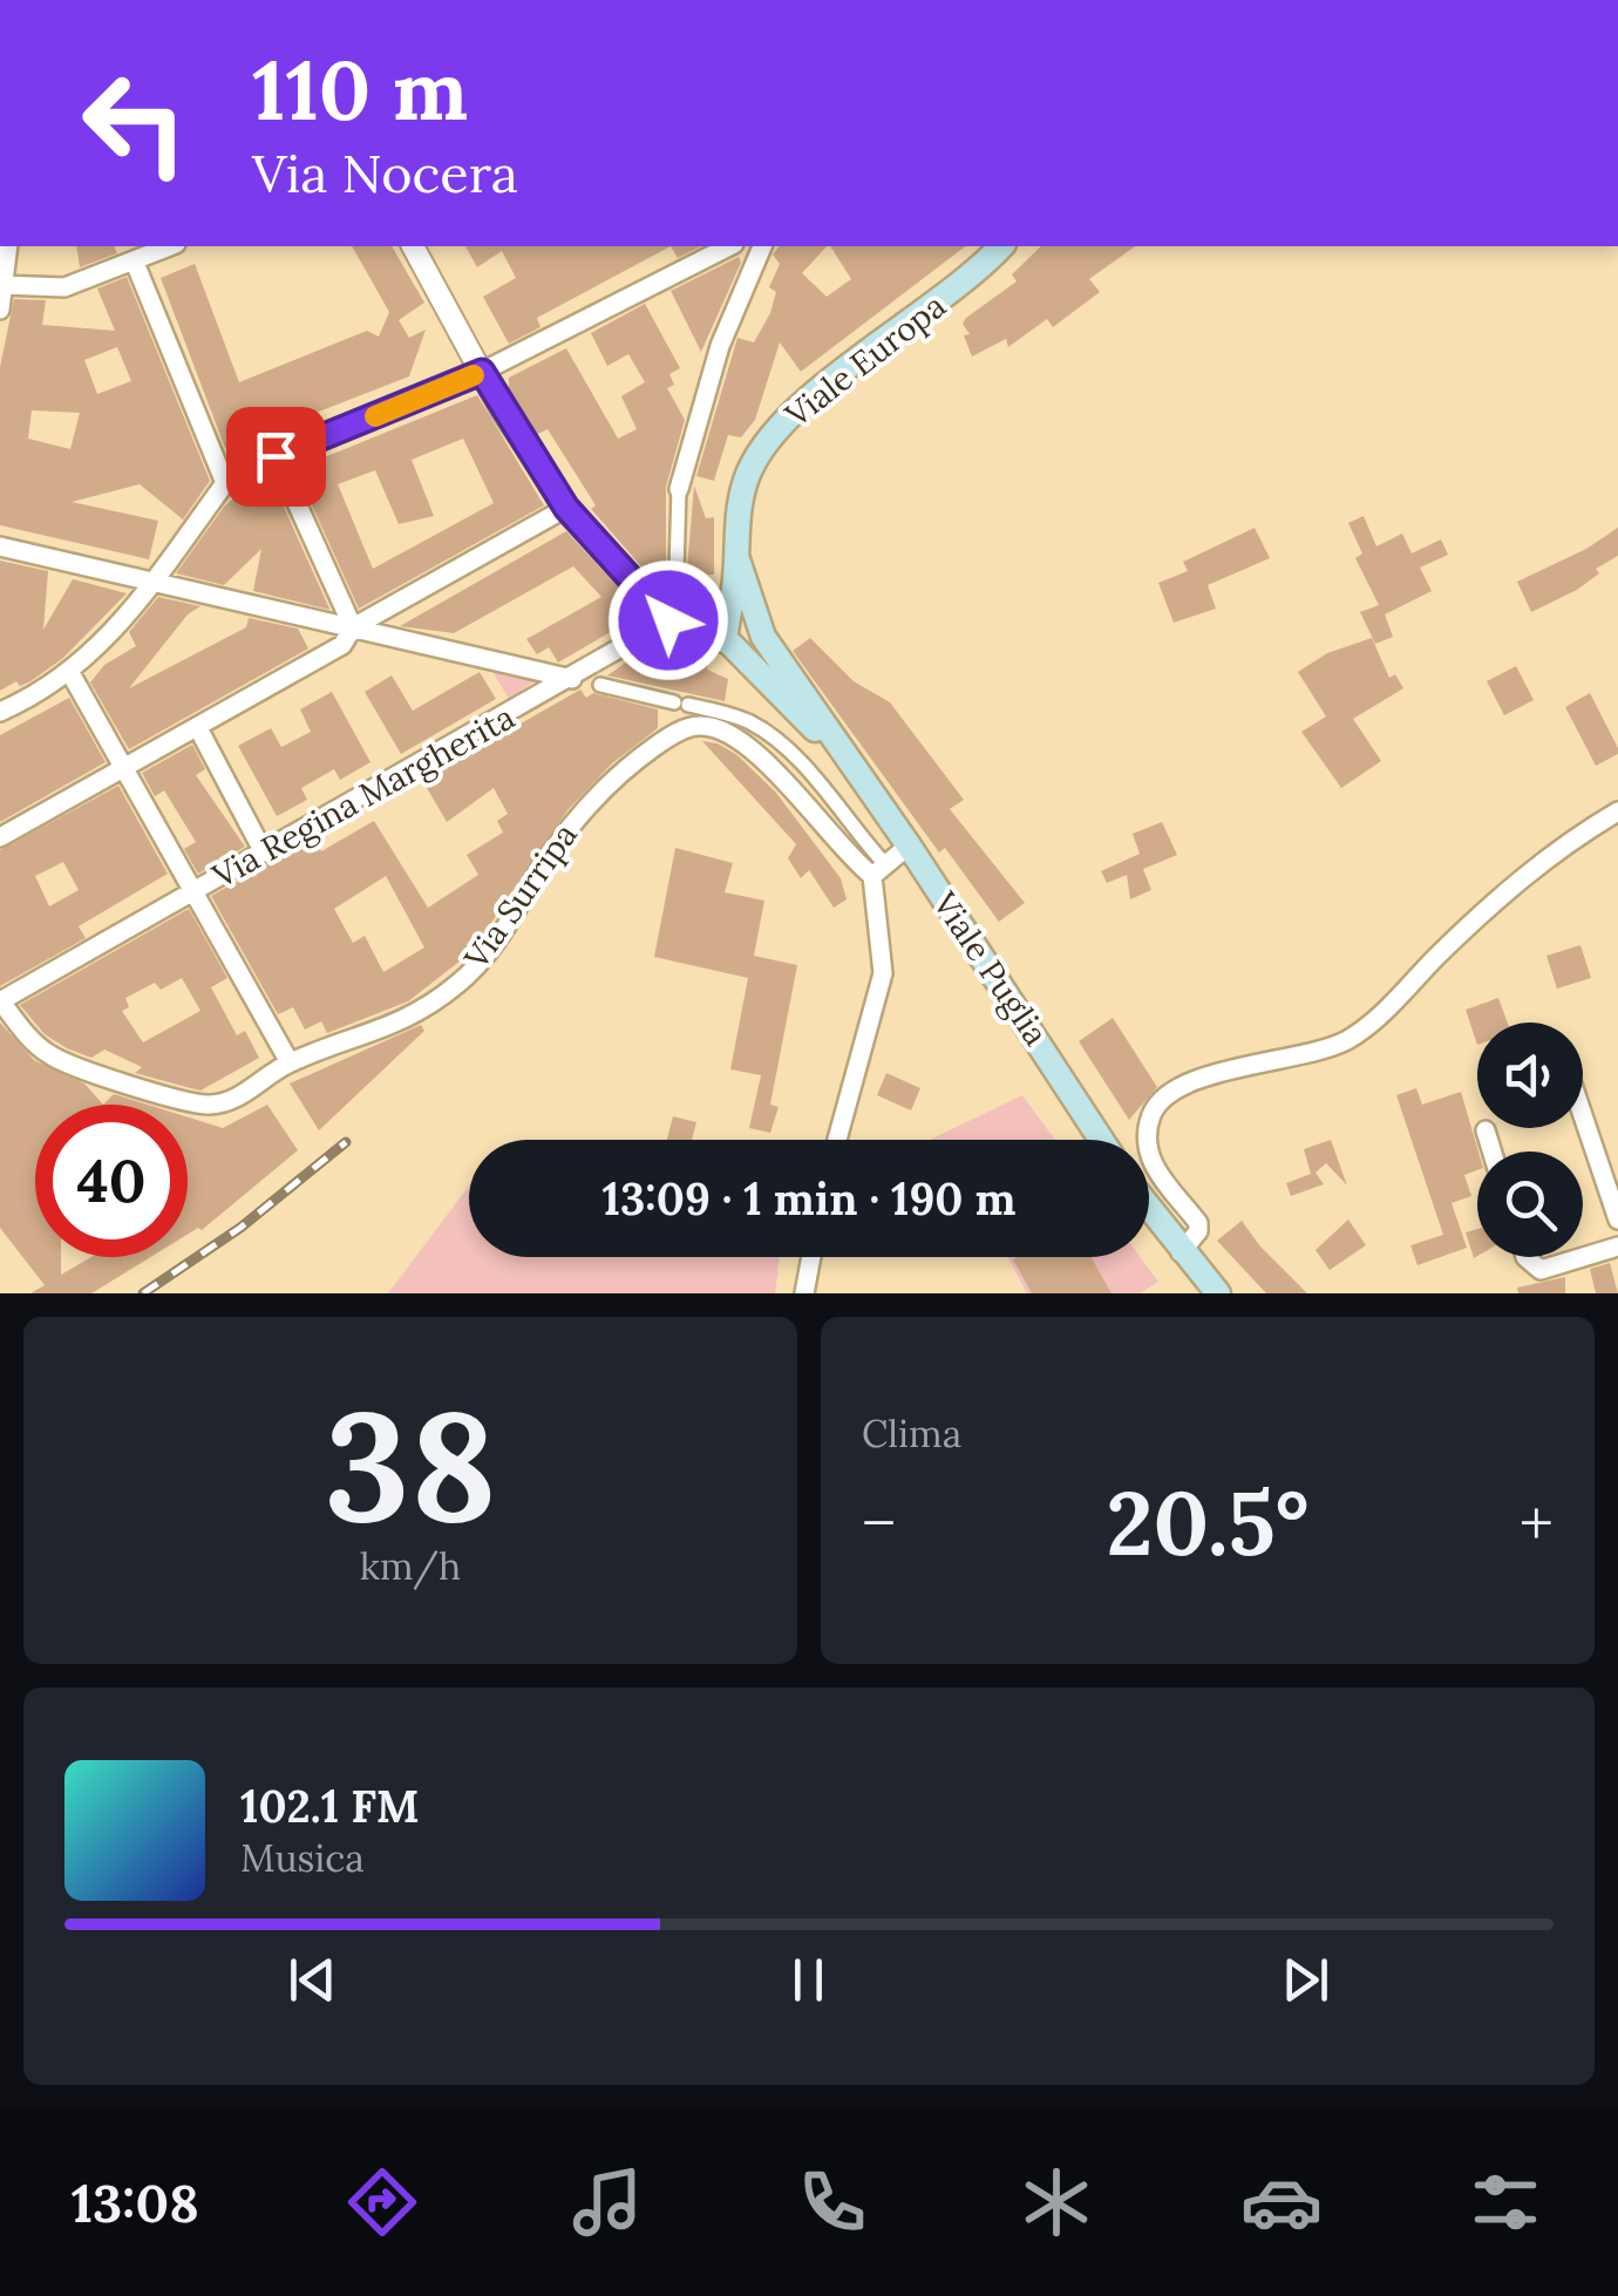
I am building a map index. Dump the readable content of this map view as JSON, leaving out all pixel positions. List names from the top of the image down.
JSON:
{
  "streets": {
    "main road": ["Viale Europa", "Viale Puglia"],
    "street": ["Via Regina Margherita", "Via Surripa"]
  },
  "crossings": [
    ["Viale Europa", "Viale Puglia"],
    ["Via Regina Margherita", "Via Surripa"]
  ],
  "page": {
    "turn": ["110 m", "Via Nocera"],
    "limit": "40",
    "trip": "13:09 · 1 min · 190 m",
    "tile": [
      ["38", "km/h"],
      "Clima"
    ],
    "heat": ["−", "20.5°", "+"],
    "song": ["102.1 FM", "Musica"],
    "tabs": "13:08"
  }
}
